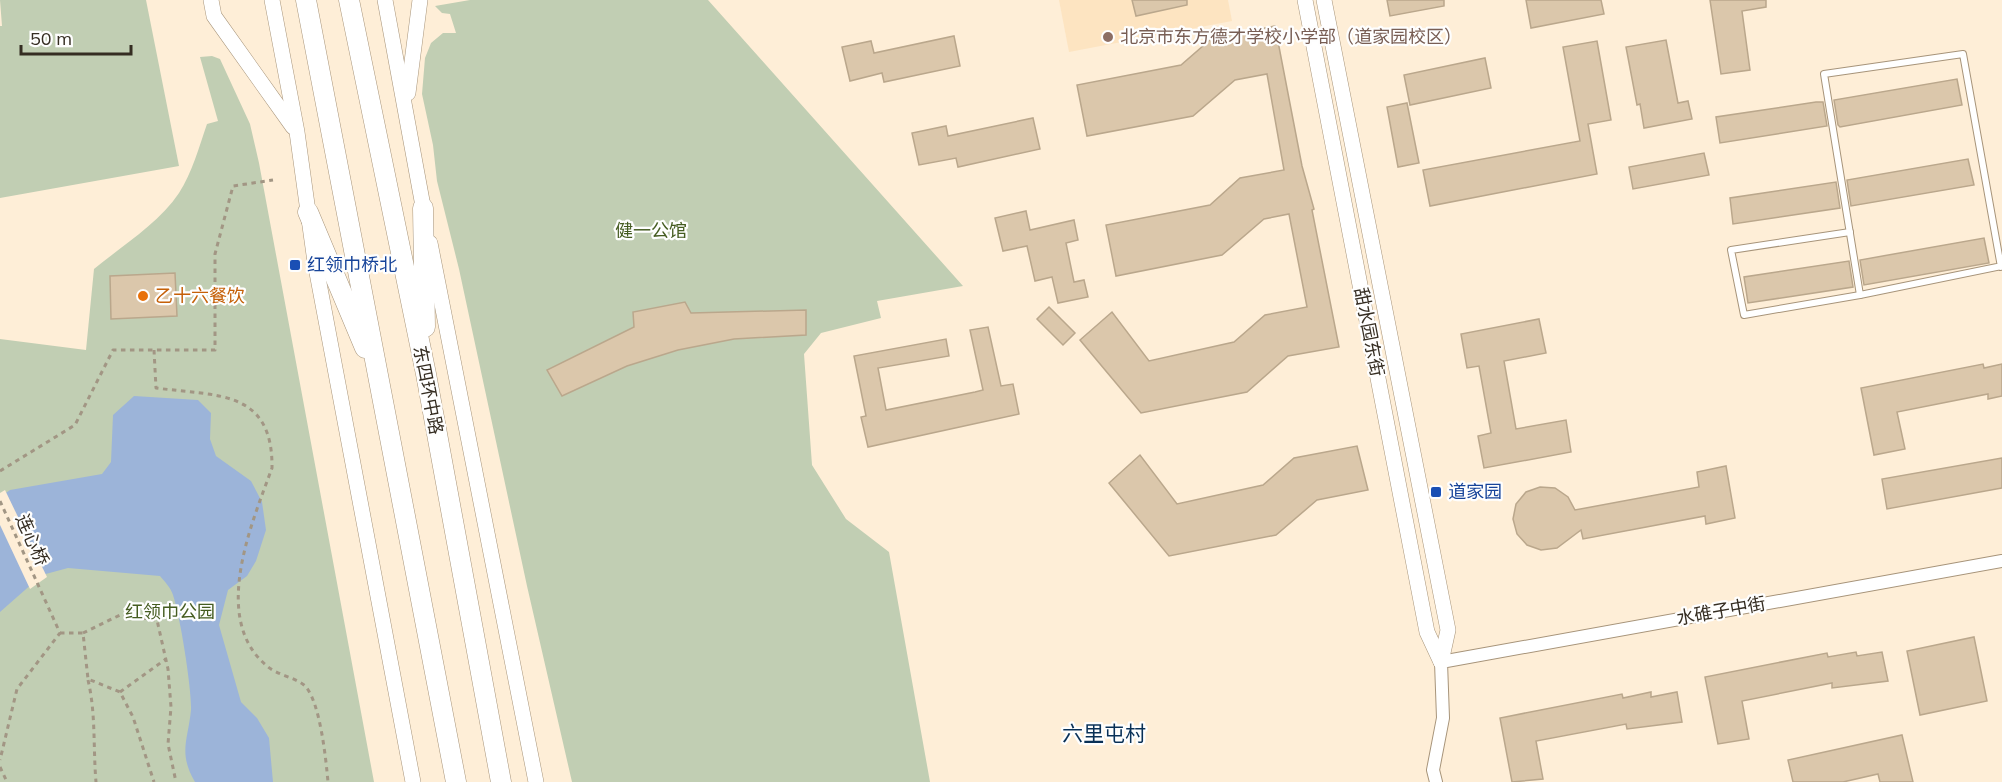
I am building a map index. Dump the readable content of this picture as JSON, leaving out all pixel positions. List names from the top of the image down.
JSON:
{
  "streets": {
    "highway": ["东四环中路"],
    "street": ["甜水园东街", "水碓子中街"],
    "path": ["连心桥"]
  },
  "crossings": [
    ["甜水园东街", "水碓子中街"]
  ],
  "districts": ["六里屯村"],
  "parks": ["健一公馆", "红领巾公园"],
  "places": {
    "other": ["北京市东方德才学校小学部（道家园校区）", "乙十六餐饮"],
    "transit": ["红领巾桥北", "道家园"]
  },
  "scale_bar": "50 m"
}
